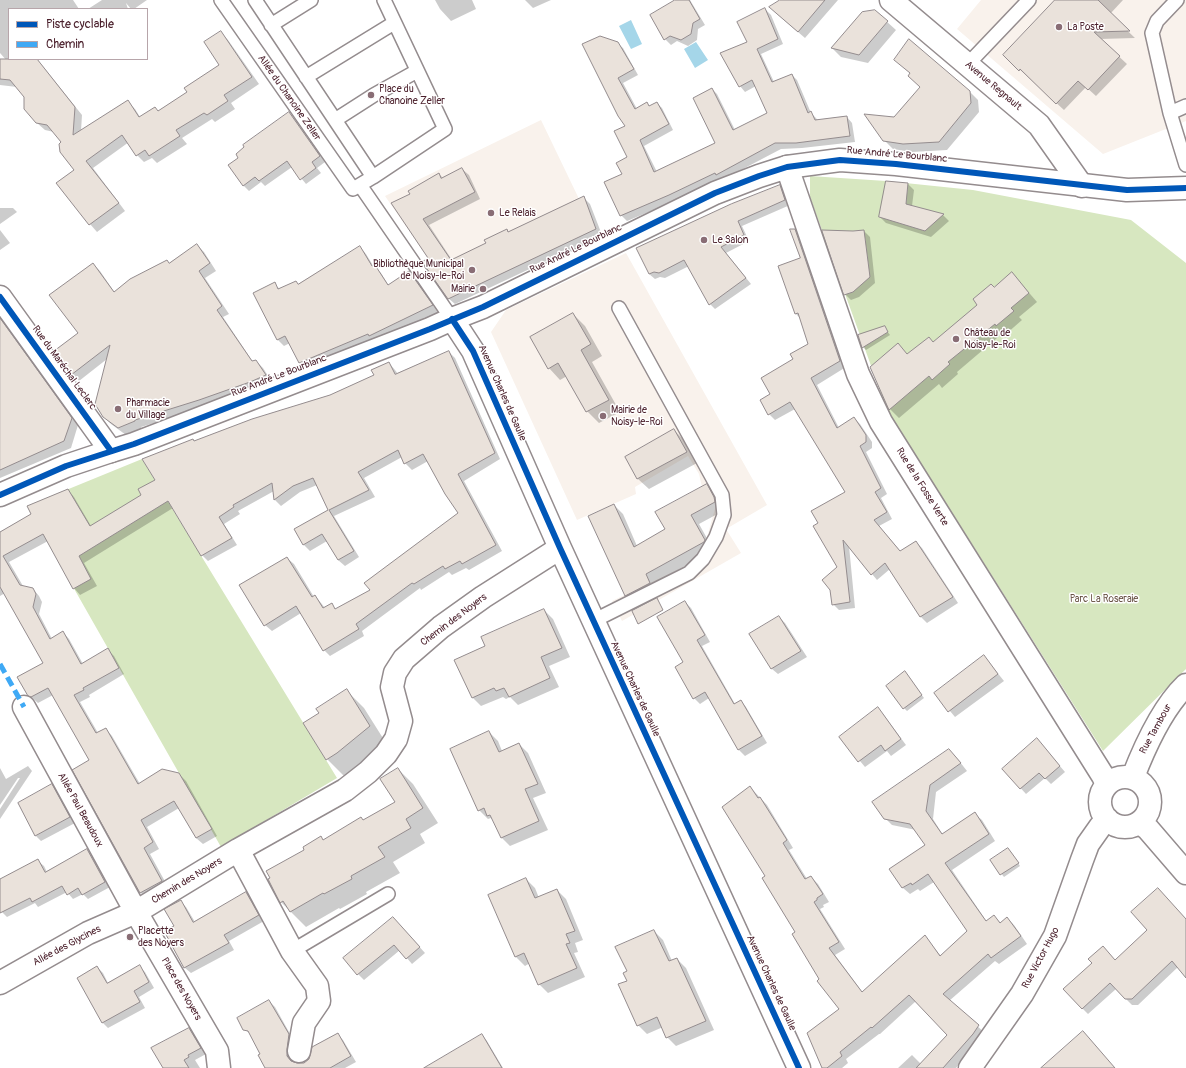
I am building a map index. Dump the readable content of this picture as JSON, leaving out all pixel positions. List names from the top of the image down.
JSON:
{
  "streets": {
    "street": [
      "Avenue Regnault",
      "Rue André Le Bourblanc",
      "Rue du Maréchal Leclerc",
      "Avenue Charles de Gaulle",
      "Rue de la Fosse Verte",
      "Chemin des Noyers",
      "Rue Tambour",
      "Allée Paul Beaudoux",
      "Allée des Glycines",
      "Rue Victor Hugo",
      "Place des Noyers"
    ],
    "lane": ["Allée du Chanoine Zeller"]
  },
  "crossings": [
    ["Avenue Regnault", "Rue André Le Bourblanc"],
    ["Rue André Le Bourblanc", "Rue du Maréchal Leclerc"],
    ["Rue André Le Bourblanc", "Avenue Charles de Gaulle"],
    ["Rue André Le Bourblanc", "Rue de la Fosse Verte"],
    ["Avenue Charles de Gaulle", "Chemin des Noyers"],
    ["Rue de la Fosse Verte", "Rue Tambour"],
    ["Rue de la Fosse Verte", "Rue Victor Hugo"],
    ["Chemin des Noyers", "Allée Paul Beaudoux"],
    ["Chemin des Noyers", "Allée des Glycines"],
    ["Chemin des Noyers", "Place des Noyers"],
    ["Rue Tambour", "Rue Victor Hugo"],
    ["Allée Paul Beaudoux", "Allée des Glycines"],
    ["Allée Paul Beaudoux", "Place des Noyers"],
    ["Allée des Glycines", "Place des Noyers"]
  ],
  "parks": ["Parc La Roseraie"],
  "places": [
    "La Poste",
    "Place du Chanoine Zeller",
    "Le Relais",
    "Le Salon",
    "Bibliothèque Municipal de Noisy-le-Roi",
    "Mairie",
    "Château de Noisy-le-Roi",
    "Pharmacie du Village",
    "Mairie de Noisy-le-Roi",
    "Placette des Noyers"
  ],
  "legend": ["Piste cyclable", "Chemin"]
}
